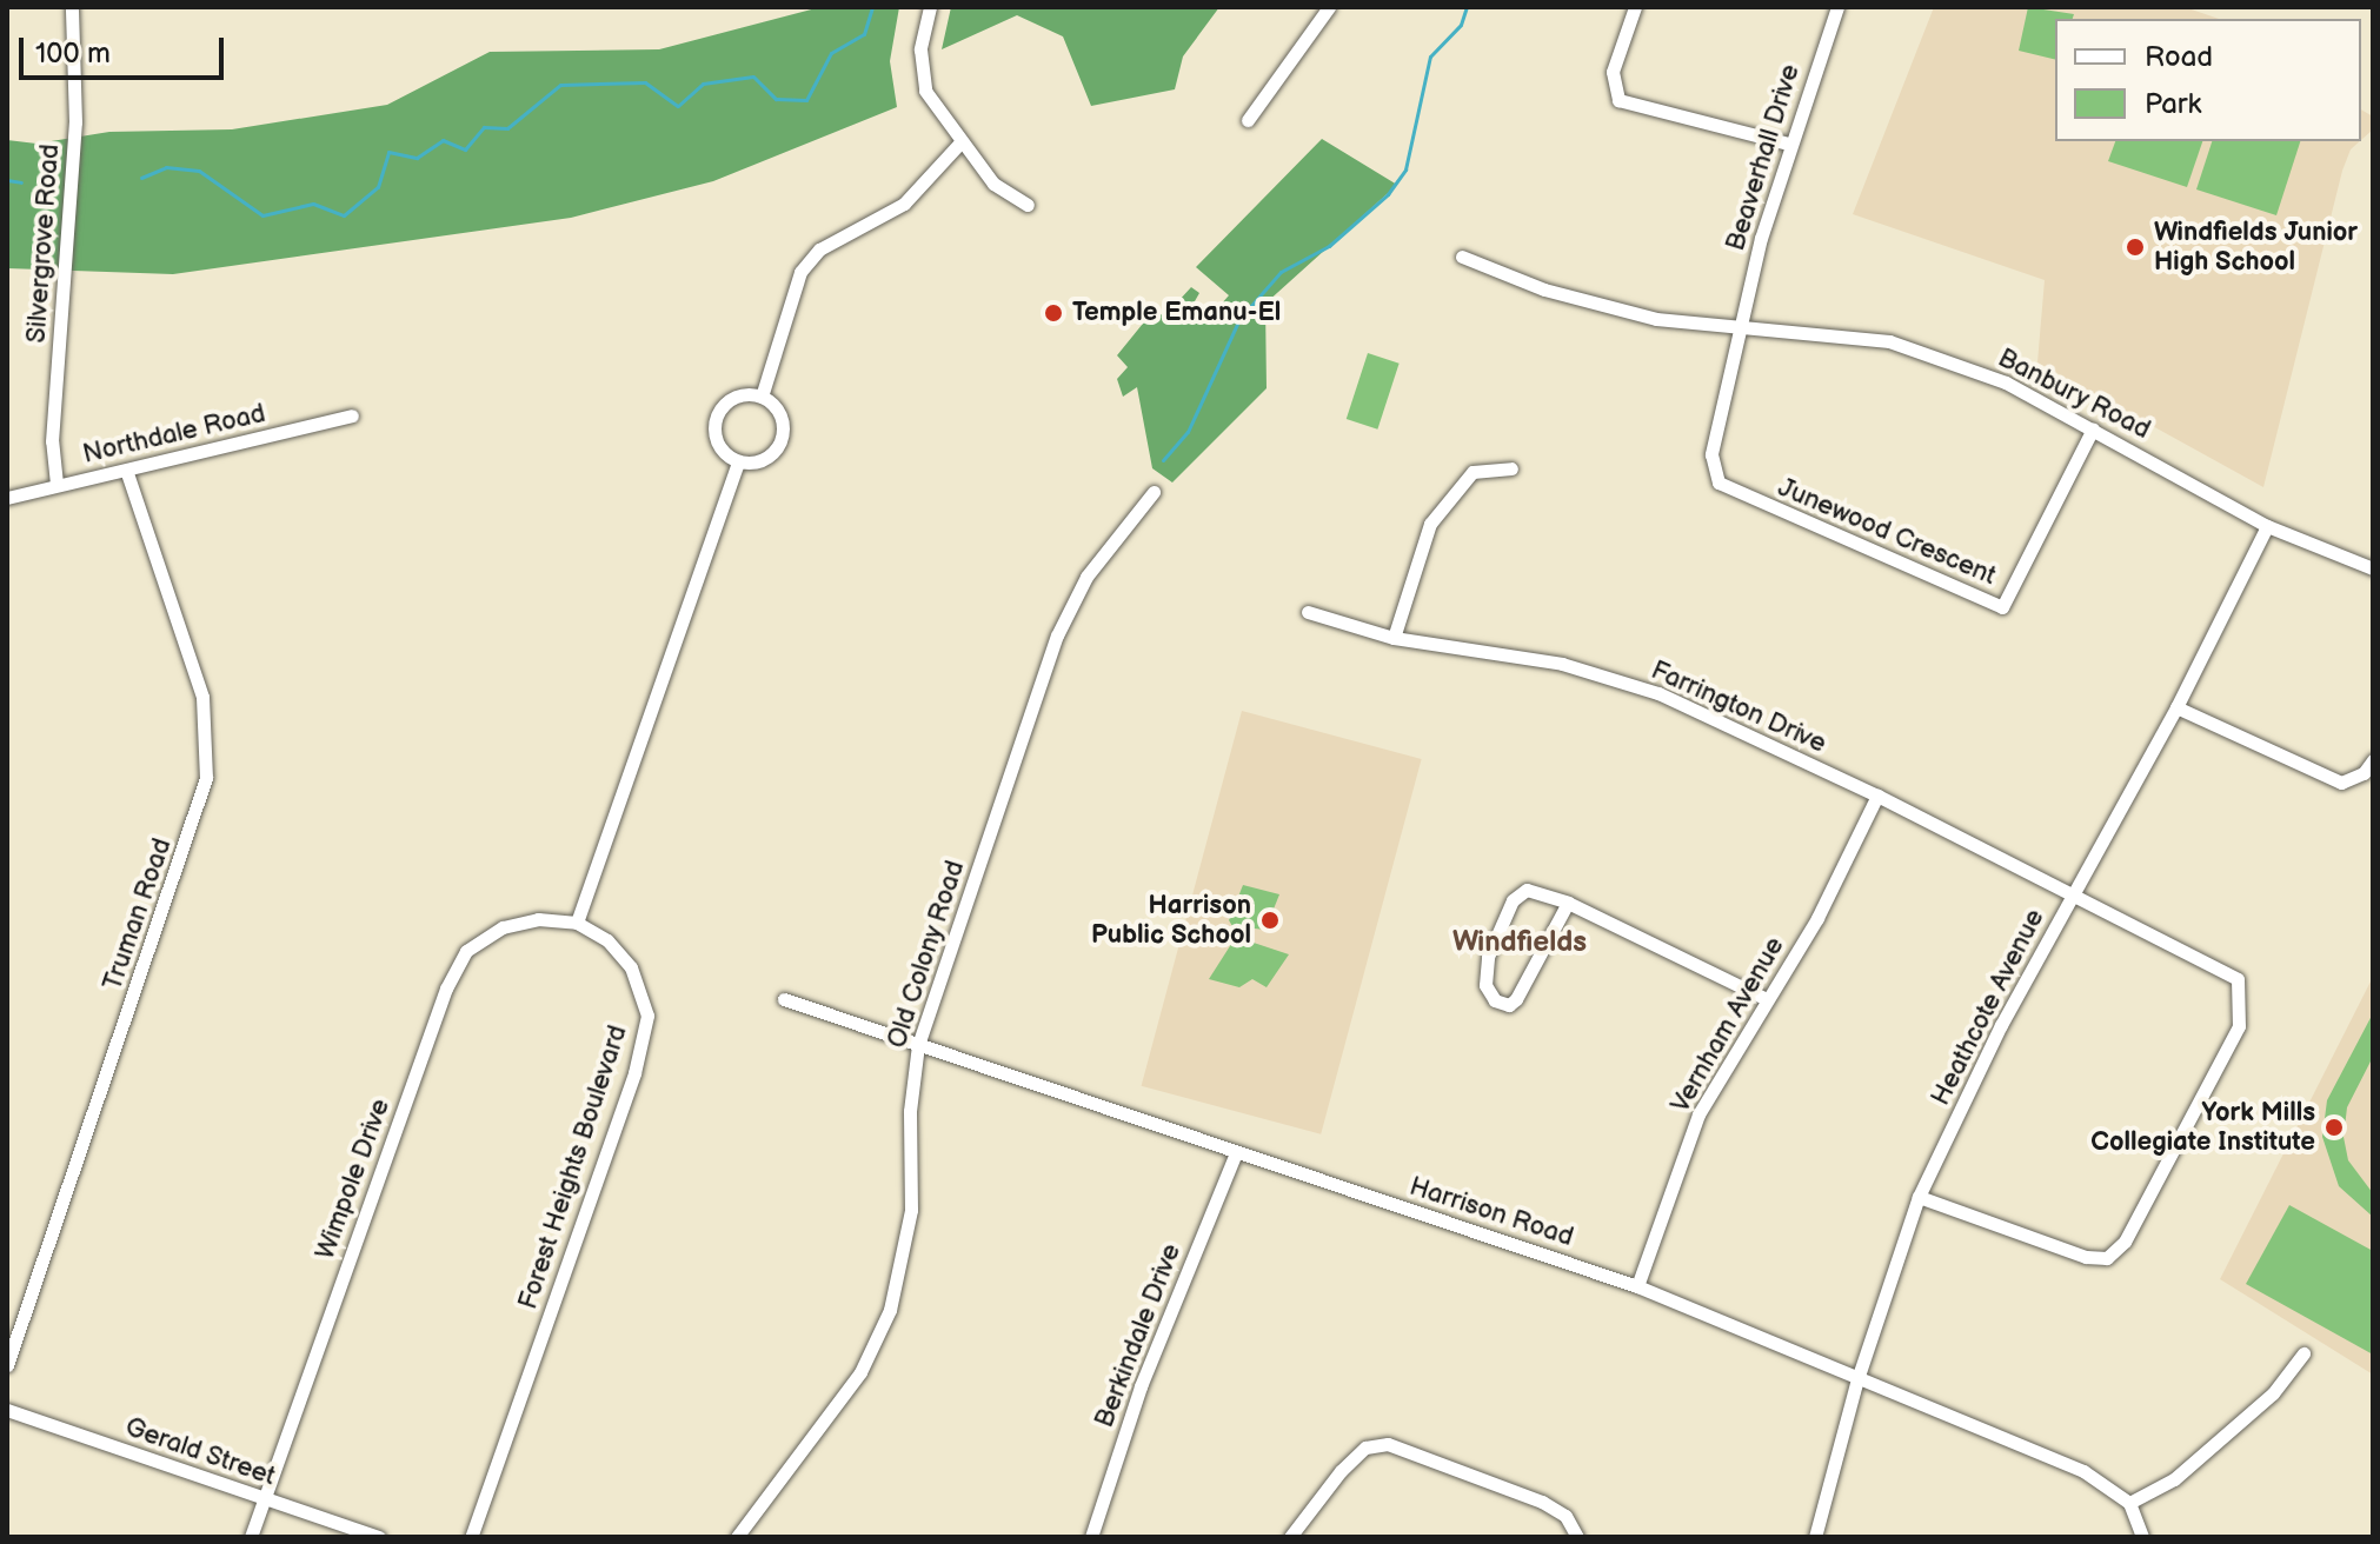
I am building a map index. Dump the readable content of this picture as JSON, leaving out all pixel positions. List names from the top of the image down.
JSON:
{
  "streets": {
    "street": [
      "Beaverhall Drive",
      "Silvergrove Road",
      "Banbury Road",
      "Northdale Road",
      "Junewood Crescent",
      "Farrington Drive",
      "Truman Road",
      "Old Colony Road",
      "Heathcote Avenue",
      "Vernham Avenue",
      "Forest Heights Boulevard",
      "Wimpole Drive",
      "Harrison Road",
      "Berkindale Drive",
      "Gerald Street"
    ]
  },
  "crossings": [
    ["Beaverhall Drive", "Banbury Road"],
    ["Beaverhall Drive", "Junewood Crescent"],
    ["Silvergrove Road", "Northdale Road"],
    ["Banbury Road", "Junewood Crescent"],
    ["Banbury Road", "Heathcote Avenue"],
    ["Northdale Road", "Truman Road"],
    ["Farrington Drive", "Heathcote Avenue"],
    ["Farrington Drive", "Vernham Avenue"],
    ["Old Colony Road", "Harrison Road"],
    ["Heathcote Avenue", "Harrison Road"],
    ["Vernham Avenue", "Harrison Road"],
    ["Forest Heights Boulevard", "Wimpole Drive"],
    ["Wimpole Drive", "Gerald Street"],
    ["Harrison Road", "Berkindale Drive"]
  ],
  "districts": ["Windfields"],
  "places": [
    "Windfields Junior High School",
    "Temple Emanu-El",
    "Harrison Public School",
    "York Mills Collegiate Institute"
  ],
  "legend": ["Road", "Park"],
  "scale_bar": "100 m"
}
